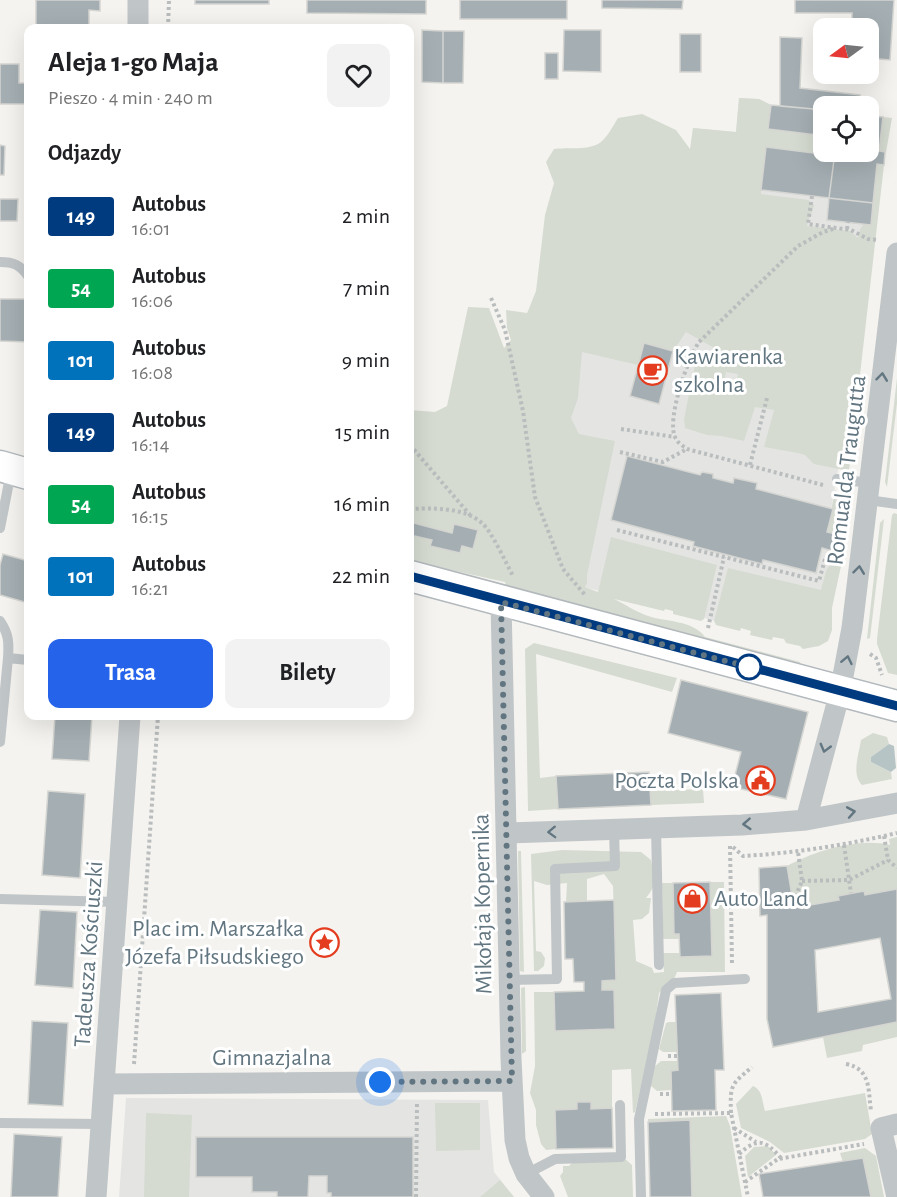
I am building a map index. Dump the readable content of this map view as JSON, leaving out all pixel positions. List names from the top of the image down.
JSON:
{
  "streets": {
    "street": [
      "Romualda Traugutta",
      "Mikołaja Kopernika",
      "Tadeusza Kościuszki",
      "Gimnazjalna"
    ]
  },
  "crossings": [
    ["Mikołaja Kopernika", "Gimnazjalna"],
    ["Tadeusza Kościuszki", "Gimnazjalna"]
  ],
  "places": {
    "cafe": ["Kawiarenka szkolna"],
    "public building": ["Poczta Polska"],
    "shop": ["Auto Land"],
    "place": ["Plac im. Marszałka Józefa Piłsudskiego"]
  },
  "lines": ["bus line 149"],
  "north": "left",
  "page": {
    "heading": [
      ["Aleja 1-go Maja", "Pieszo · 4 min · 240 m"],
      "Odjazdy"
    ],
    "list": [
      {
        "mark": "149",
        "name": "Autobus",
        "note": "16:01",
        "value": "2 min"
      },
      {
        "mark": "54",
        "name": "Autobus",
        "note": "16:06",
        "value": "7 min"
      },
      {
        "mark": "101",
        "name": "Autobus",
        "note": "16:08",
        "value": "9 min"
      },
      {
        "mark": "149",
        "name": "Autobus",
        "note": "16:14",
        "value": "15 min"
      },
      {
        "mark": "54",
        "name": "Autobus",
        "note": "16:15",
        "value": "16 min"
      },
      {
        "mark": "101",
        "name": "Autobus",
        "note": "16:21",
        "value": "22 min"
      }
    ],
    "buttons": ["Trasa", "Bilety"]
  }
}
